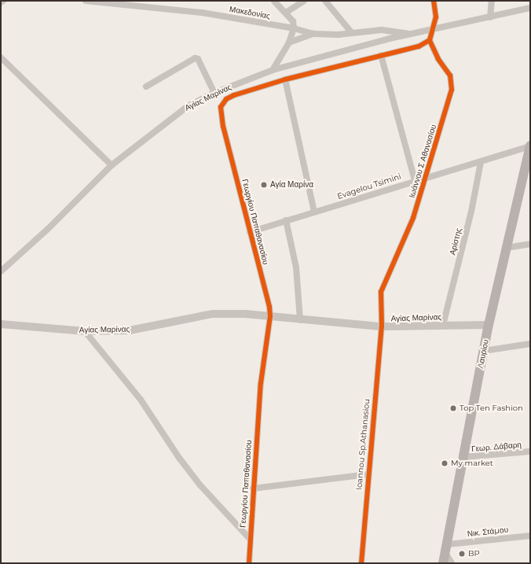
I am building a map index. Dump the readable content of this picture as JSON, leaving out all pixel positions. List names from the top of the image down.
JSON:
{
  "streets": {
    "main road": ["Λαυρίου"],
    "street": [
      "Μακεδονίας",
      "Αγίας Μαρίνας",
      "Ιωάννου Σ Αθανασίου",
      "Evagelou Tsimini",
      "Γεωργίου Παπαθανασίου",
      "Αρίστης",
      "Ioannou Sp.Athanasiou",
      "Γεωρ. Δάβαρη",
      "Νικ. Στάμου"
    ]
  },
  "crossings": [
    ["Μακεδονίας", "Αγίας Μαρίνας"],
    ["Αγίας Μαρίνας", "Ιωάννου Σ Αθανασίου"],
    ["Αγίας Μαρίνας", "Γεωργίου Παπαθανασίου"],
    ["Αγίας Μαρίνας", "Αρίστης"],
    ["Αγίας Μαρίνας", "Λαυρίου"],
    ["Αγίας Μαρίνας", "Ioannou Sp.Athanasiou"],
    ["Ιωάννου Σ Αθανασίου", "Evagelou Tsimini"],
    ["Ιωάννου Σ Αθανασίου", "Γεωργίου Παπαθανασίου"],
    ["Ιωάννου Σ Αθανασίου", "Ioannou Sp.Athanasiou"],
    ["Evagelou Tsimini", "Γεωργίου Παπαθανασίου"],
    ["Evagelou Tsimini", "Αρίστης"],
    ["Evagelou Tsimini", "Λαυρίου"],
    ["Λαυρίου", "Γεωρ. Δάβαρη"],
    ["Λαυρίου", "Νικ. Στάμου"]
  ],
  "places": [
    "Αγία Μαρίνα",
    "Top Ten Fashion",
    "My market",
    "BP"
  ]
}
